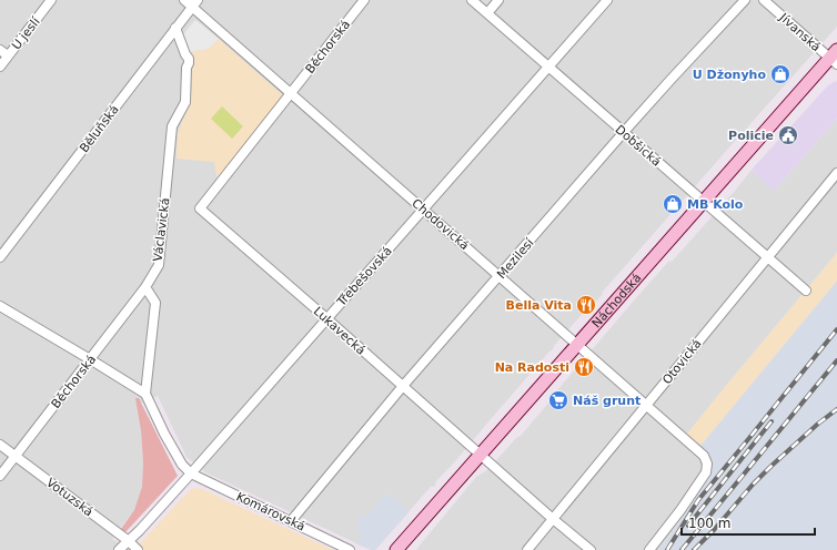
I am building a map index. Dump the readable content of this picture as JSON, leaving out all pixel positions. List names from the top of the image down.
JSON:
{
  "streets": {
    "main road": ["Náchodská"],
    "street": [
      "Jívanská",
      "U jeslí",
      "Běchorská",
      "Běluňská",
      "Dobšická",
      "Chodovická",
      "Václavická",
      "Mezilesí",
      "Třebešovská",
      "Lukavecká",
      "Otovická",
      "Votuzská",
      "Komárovská"
    ]
  },
  "crossings": [
    ["Jívanská", "Náchodská"],
    ["Běchorská", "Chodovická"],
    ["Běchorská", "Václavická"],
    ["Běchorská", "Lukavecká"],
    ["Běchorská", "Votuzská"],
    ["Běluňská", "Chodovická"],
    ["Běluňská", "Václavická"],
    ["Dobšická", "Mezilesí"],
    ["Dobšická", "Třebešovská"],
    ["Dobšická", "Náchodská"],
    ["Dobšická", "Otovická"],
    ["Chodovická", "Mezilesí"],
    ["Chodovická", "Třebešovská"],
    ["Chodovická", "Náchodská"],
    ["Chodovická", "Lukavecká"],
    ["Chodovická", "Otovická"],
    ["Mezilesí", "Lukavecká"],
    ["Mezilesí", "Komárovská"],
    ["Třebešovská", "Lukavecká"],
    ["Třebešovská", "Votuzská"],
    ["Třebešovská", "Komárovská"],
    ["Náchodská", "Lukavecká"],
    ["Lukavecká", "Otovická"]
  ],
  "places": {
    "shop": ["U Džonyho", "MB Kolo"],
    "public building": ["Policie"],
    "restaurant": ["Bella Vita", "Na Radosti"],
    "supermarket": ["Náš grunt"]
  },
  "scale_bar": "100 m"
}
